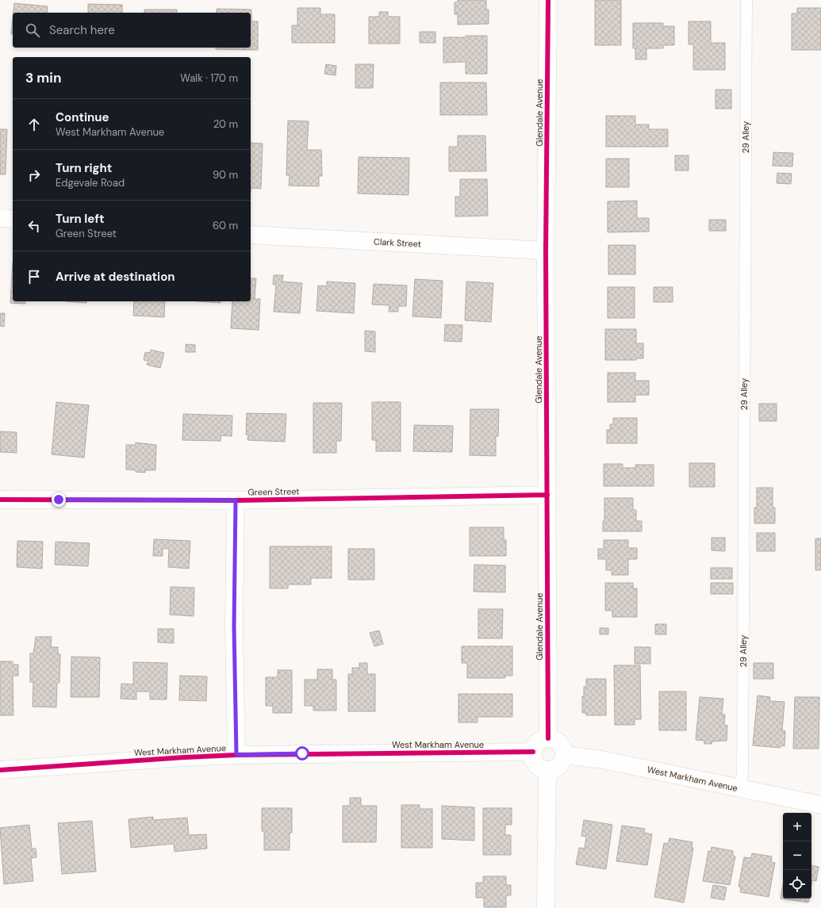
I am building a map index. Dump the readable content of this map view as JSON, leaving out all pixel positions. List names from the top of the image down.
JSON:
{
  "streets": {
    "street": [
      "Glendale Avenue",
      "Clark Street",
      "Green Street",
      "West Markham Avenue"
    ],
    "lane": ["29 Alley"]
  },
  "crossings": [
    ["Glendale Avenue", "Clark Street"],
    ["Glendale Avenue", "Green Street"],
    ["Glendale Avenue", "West Markham Avenue"],
    ["29 Alley", "West Markham Avenue"]
  ],
  "page": {
    "search": "Search here",
    "heading": ["3 min", "Walk · 170 m"],
    "list": [
      ["Continue", "West Markham Avenue", "20 m"],
      ["Turn right", "Edgevale Road", "90 m"],
      ["Turn left", "Green Street", "60 m"],
      "Arrive at destination"
    ],
    "map_buttons": ["+", "−"]
  }
}
